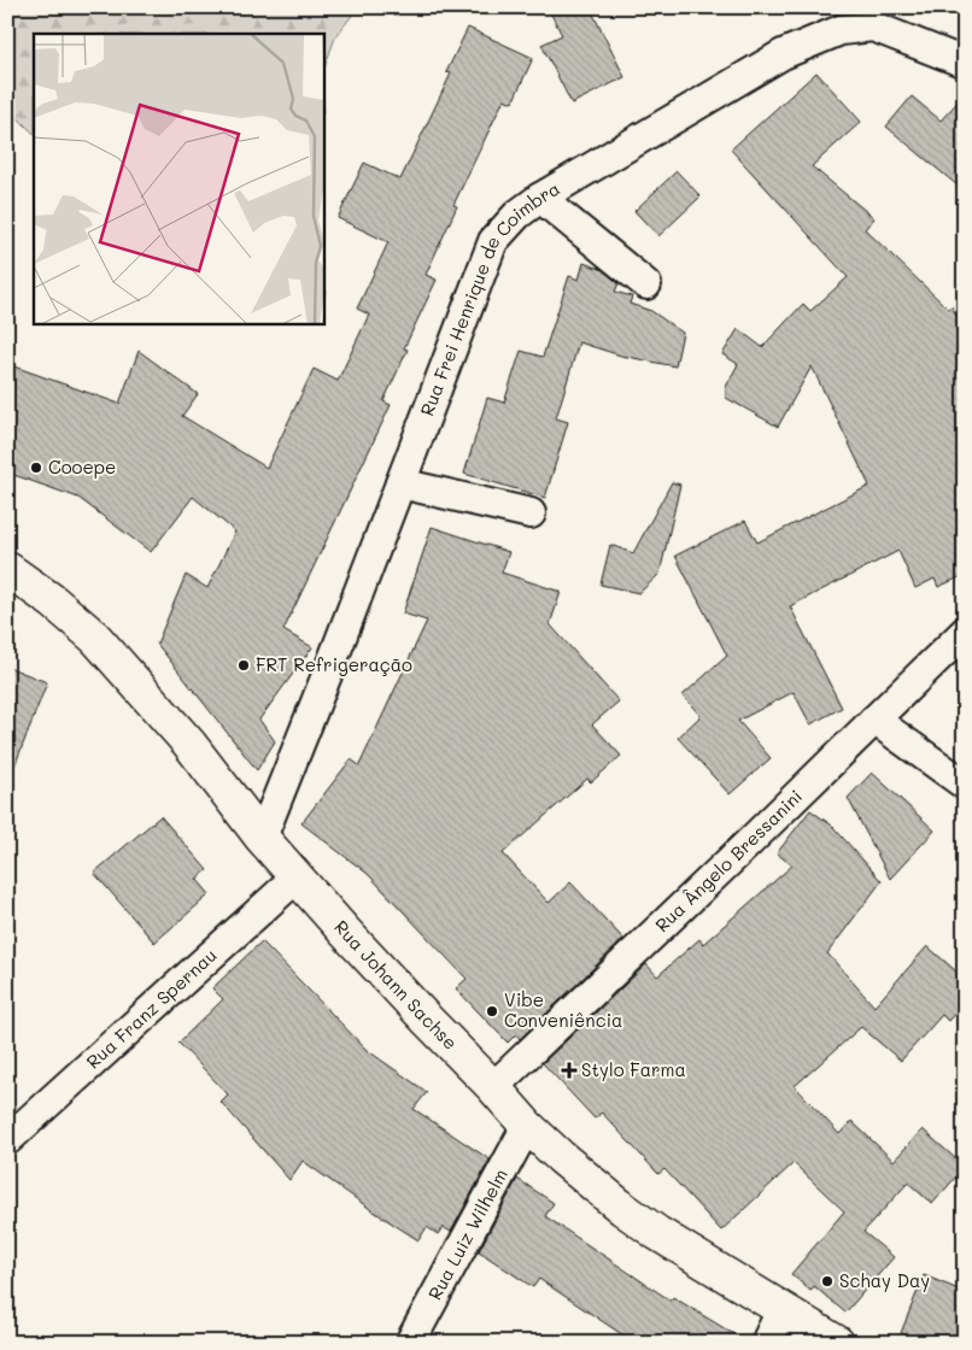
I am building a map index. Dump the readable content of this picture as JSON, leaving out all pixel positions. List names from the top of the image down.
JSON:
{
  "streets": {
    "street": [
      "Rua Frei Henrique de Coimbra",
      "Rua Ângelo Bressanini",
      "Rua Johann Sachse",
      "Rua Franz Spernau",
      "Rua Luiz Wilhelm"
    ]
  },
  "crossings": [
    ["Rua Frei Henrique de Coimbra", "Rua Johann Sachse"],
    ["Rua Ângelo Bressanini", "Rua Johann Sachse"],
    ["Rua Johann Sachse", "Rua Franz Spernau"],
    ["Rua Johann Sachse", "Rua Luiz Wilhelm"]
  ],
  "places": {
    "other": [
      "Cooepe",
      "FRT Refrigeração",
      "Vibe Conveniência",
      "Schay Day"
    ],
    "health": ["Stylo Farma"]
  }
}
